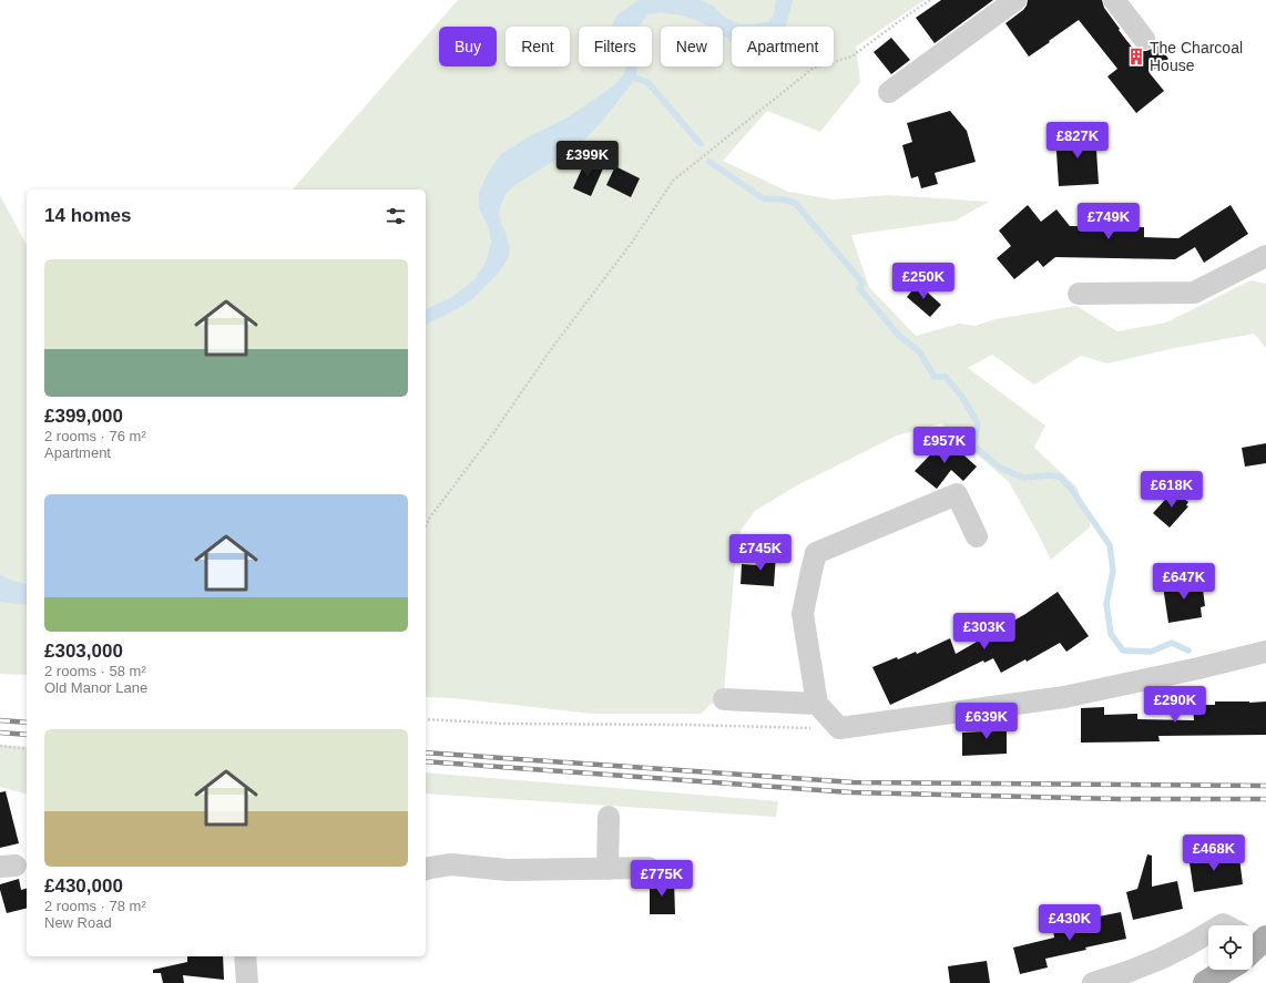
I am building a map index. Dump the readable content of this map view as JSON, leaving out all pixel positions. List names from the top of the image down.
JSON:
{
  "places": {
    "building": ["The Charcoal House"]
  },
  "page": {
    "chip": [
      "Buy",
      "Rent",
      "Filters",
      "New",
      "Apartment"
    ],
    "price": [
      "£827K",
      "£399K",
      "£749K",
      "£250K",
      "£957K",
      "£618K",
      "£745K",
      "£647K",
      "£303K",
      "£290K",
      "£639K",
      "£468K",
      "£775K",
      "£430K"
    ],
    "heading": "14 homes",
    "list": [
      {
        "name": "£399,000",
        "note": "2 rooms · 76 m² · Apartment"
      },
      {
        "name": "£303,000",
        "note": "2 rooms · 58 m² · Old Manor Lane"
      },
      {
        "name": "£430,000",
        "note": "2 rooms · 78 m² · New Road"
      }
    ]
  }
}
